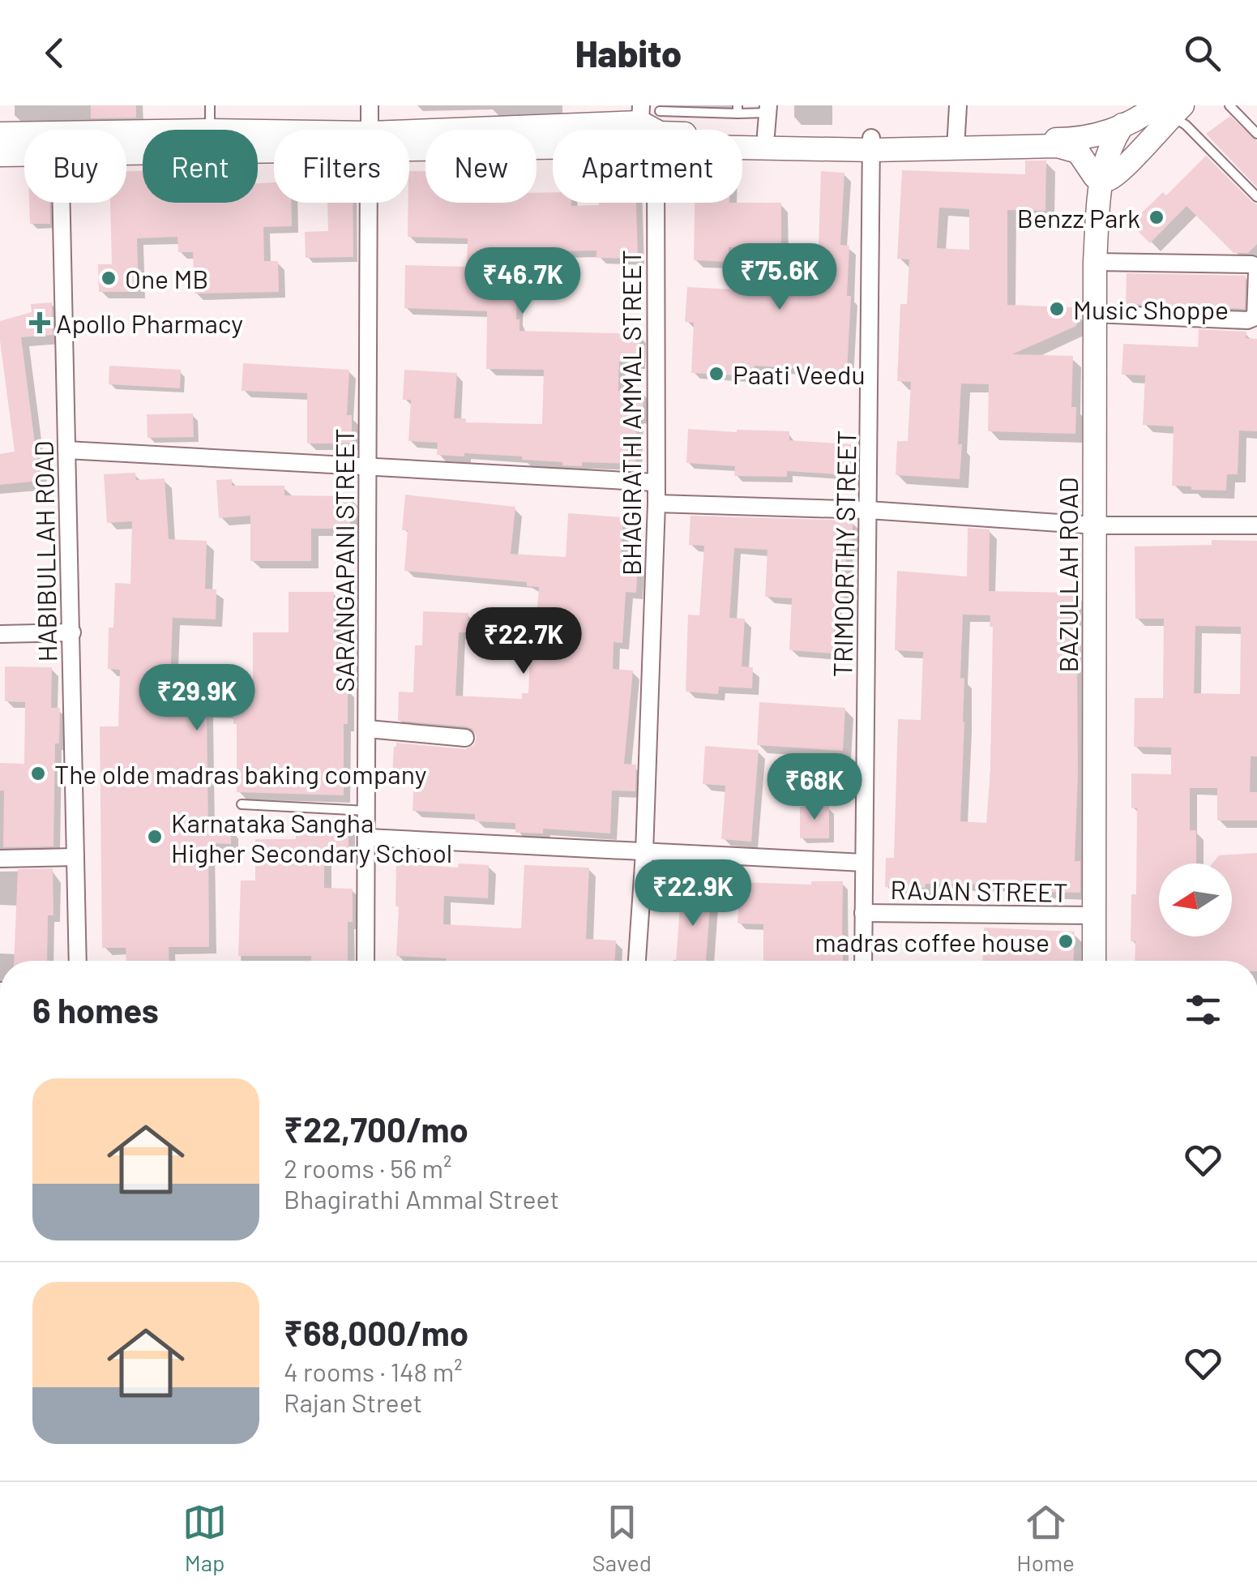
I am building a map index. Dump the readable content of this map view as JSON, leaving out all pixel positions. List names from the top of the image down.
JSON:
{
  "streets": {
    "main road": ["BAZULLAH ROAD"],
    "street": [
      "BHAGIRATHI AMMAL STREET",
      "HABIBULLAH ROAD",
      "TRIMOORTHY STREET",
      "SARANGAPANI STREET",
      "RAJAN STREET"
    ]
  },
  "crossings": [
    ["BHAGIRATHI AMMAL STREET", "RAJAN STREET"],
    ["TRIMOORTHY STREET", "RAJAN STREET"],
    ["SARANGAPANI STREET", "RAJAN STREET"],
    ["BAZULLAH ROAD", "RAJAN STREET"]
  ],
  "places": {
    "other": [
      "Benzz Park",
      "One MB",
      "Music Shoppe",
      "Paati Veedu",
      "The olde madras baking company",
      "Karnataka Sangha Higher Secondary School",
      "madras coffee house"
    ],
    "health": ["Apollo Pharmacy"]
  },
  "north": "left",
  "page": {
    "header": "Habito",
    "chip": [
      "Buy",
      "Rent",
      "Filters",
      "New",
      "Apartment"
    ],
    "price": [
      "₹75.6K",
      "₹46.7K",
      "₹22.7K",
      "₹29.9K",
      "₹68K",
      "₹22.9K"
    ],
    "heading": "6 homes",
    "list": [
      {
        "name": "₹22,700/mo",
        "note": "2 rooms · 56 m² · Bhagirathi Ammal Street"
      },
      {
        "name": "₹68,000/mo",
        "note": "4 rooms · 148 m² · Rajan Street"
      }
    ],
    "tabs": ["Map", "Saved", "Home"]
  }
}
